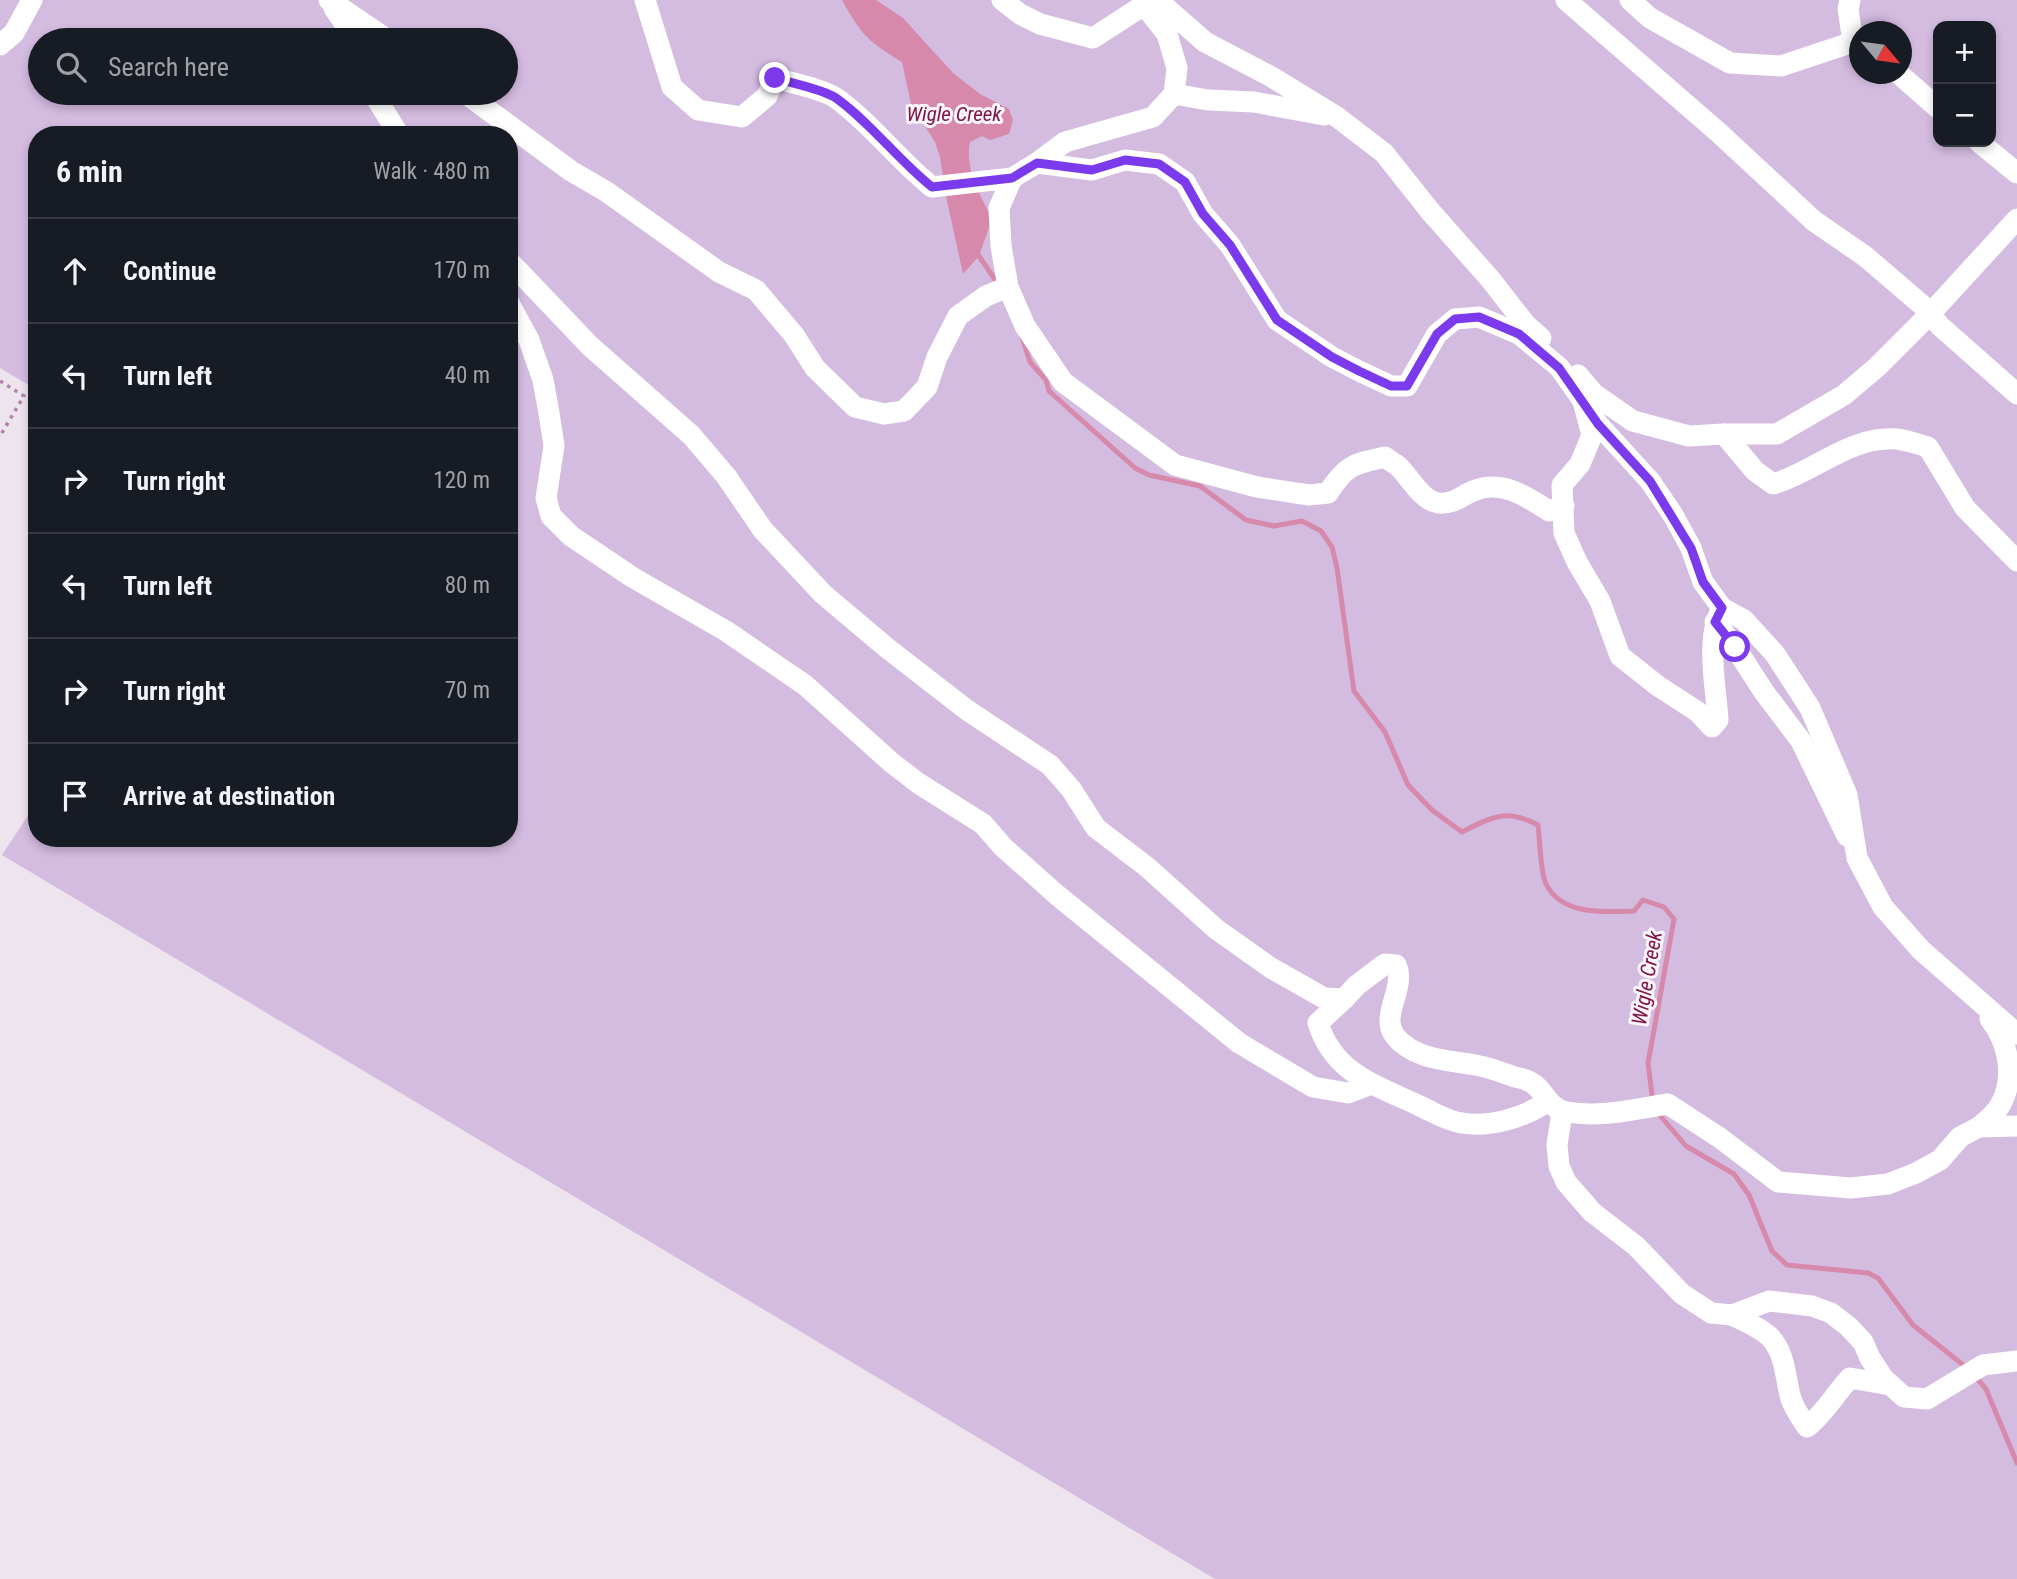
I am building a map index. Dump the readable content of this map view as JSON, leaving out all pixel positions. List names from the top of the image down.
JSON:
{
  "water": ["Wigle Creek"],
  "north": "bottom right",
  "page": {
    "map_buttons": ["+", "−"],
    "search": "Search here",
    "heading": ["6 min", "Walk · 480 m"],
    "list": [
      ["Continue", "170 m"],
      ["Turn left", "40 m"],
      ["Turn right", "120 m"],
      ["Turn left", "80 m"],
      ["Turn right", "70 m"],
      "Arrive at destination"
    ]
  }
}
